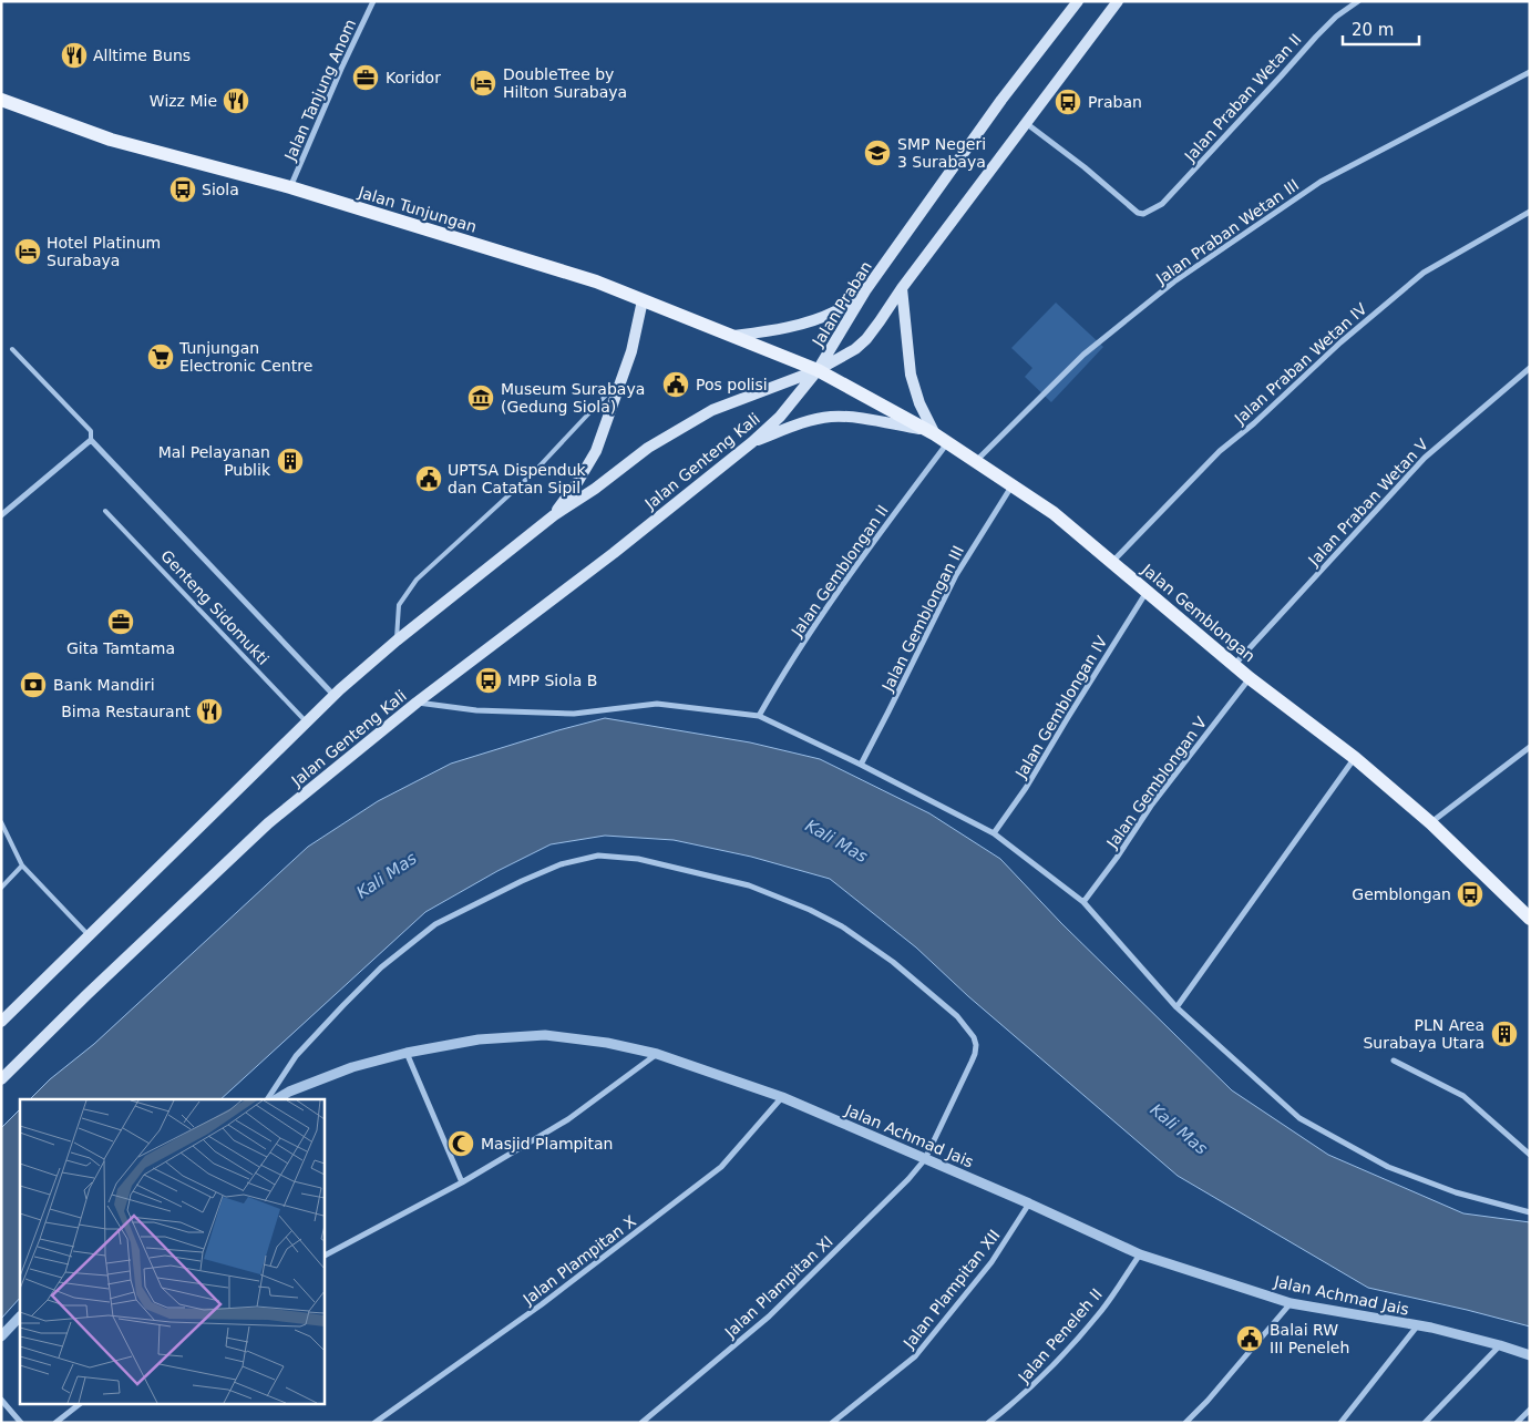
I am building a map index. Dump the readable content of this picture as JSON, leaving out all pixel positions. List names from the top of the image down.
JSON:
{
  "streets": {
    "main road": [
      "Jalan Tunjungan",
      "Jalan Praban",
      "Jalan Genteng Kali",
      "Jalan Gemblongan"
    ],
    "street": [
      "Jalan Tanjung Anom",
      "Jalan Praban Wetan II",
      "Jalan Praban Wetan III",
      "Jalan Praban Wetan IV",
      "Jalan Praban Wetan V",
      "Jalan Gemblongan II",
      "Jalan Gemblongan III",
      "Jalan Gemblongan IV",
      "Jalan Gemblongan V",
      "Jalan Achmad Jais",
      "Jalan Plampitan X",
      "Jalan Plampitan XI",
      "Jalan Plampitan XII",
      "Jalan Peneleh II"
    ],
    "lane": ["Genteng Sidomukti"]
  },
  "crossings": [
    ["Jalan Tanjung Anom", "Jalan Tunjungan"],
    ["Jalan Praban Wetan II", "Jalan Praban"],
    ["Jalan Tunjungan", "Jalan Praban"],
    ["Jalan Tunjungan", "Jalan Genteng Kali"],
    ["Jalan Tunjungan", "Jalan Gemblongan"],
    ["Jalan Praban Wetan III", "Jalan Gemblongan"],
    ["Jalan Praban", "Jalan Genteng Kali"],
    ["Jalan Praban", "Jalan Gemblongan"],
    ["Jalan Praban Wetan IV", "Jalan Gemblongan"],
    ["Jalan Genteng Kali", "Genteng Sidomukti"],
    ["Jalan Genteng Kali", "Jalan Gemblongan"],
    ["Jalan Praban Wetan V", "Jalan Gemblongan"],
    ["Jalan Gemblongan II", "Jalan Gemblongan"],
    ["Jalan Gemblongan", "Jalan Gemblongan III"],
    ["Jalan Gemblongan", "Jalan Gemblongan IV"],
    ["Jalan Gemblongan", "Jalan Gemblongan V"],
    ["Jalan Achmad Jais", "Jalan Plampitan X"],
    ["Jalan Achmad Jais", "Jalan Plampitan XI"],
    ["Jalan Achmad Jais", "Jalan Plampitan XII"],
    ["Jalan Achmad Jais", "Jalan Peneleh II"]
  ],
  "water": ["Kali Mas"],
  "places": {
    "restaurant": ["Alltime Buns", "Wizz Mie", "Bima Restaurant"],
    "office": ["Koridor", "Gita Tamtama"],
    "hotel": ["DoubleTree by Hilton Surabaya", "Hotel Platinum Surabaya"],
    "bus stop": [
      "Praban",
      "Siola",
      "MPP Siola B",
      "Gemblongan"
    ],
    "school or university": ["SMP Negeri 3 Surabaya"],
    "supermarket": ["Tunjungan Electronic Centre"],
    "public building": ["Pos polisi", "UPTSA Dispenduk dan Catatan Sipil", "Balai RW III Peneleh"],
    "museum": ["Museum Surabaya (Gedung Siola)"],
    "building": ["Mal Pelayanan Publik", "PLN Area Surabaya Utara"],
    "bank": ["Bank Mandiri"],
    "mosque": ["Masjid Plampitan"]
  },
  "scale_bar": "20 m"
}
